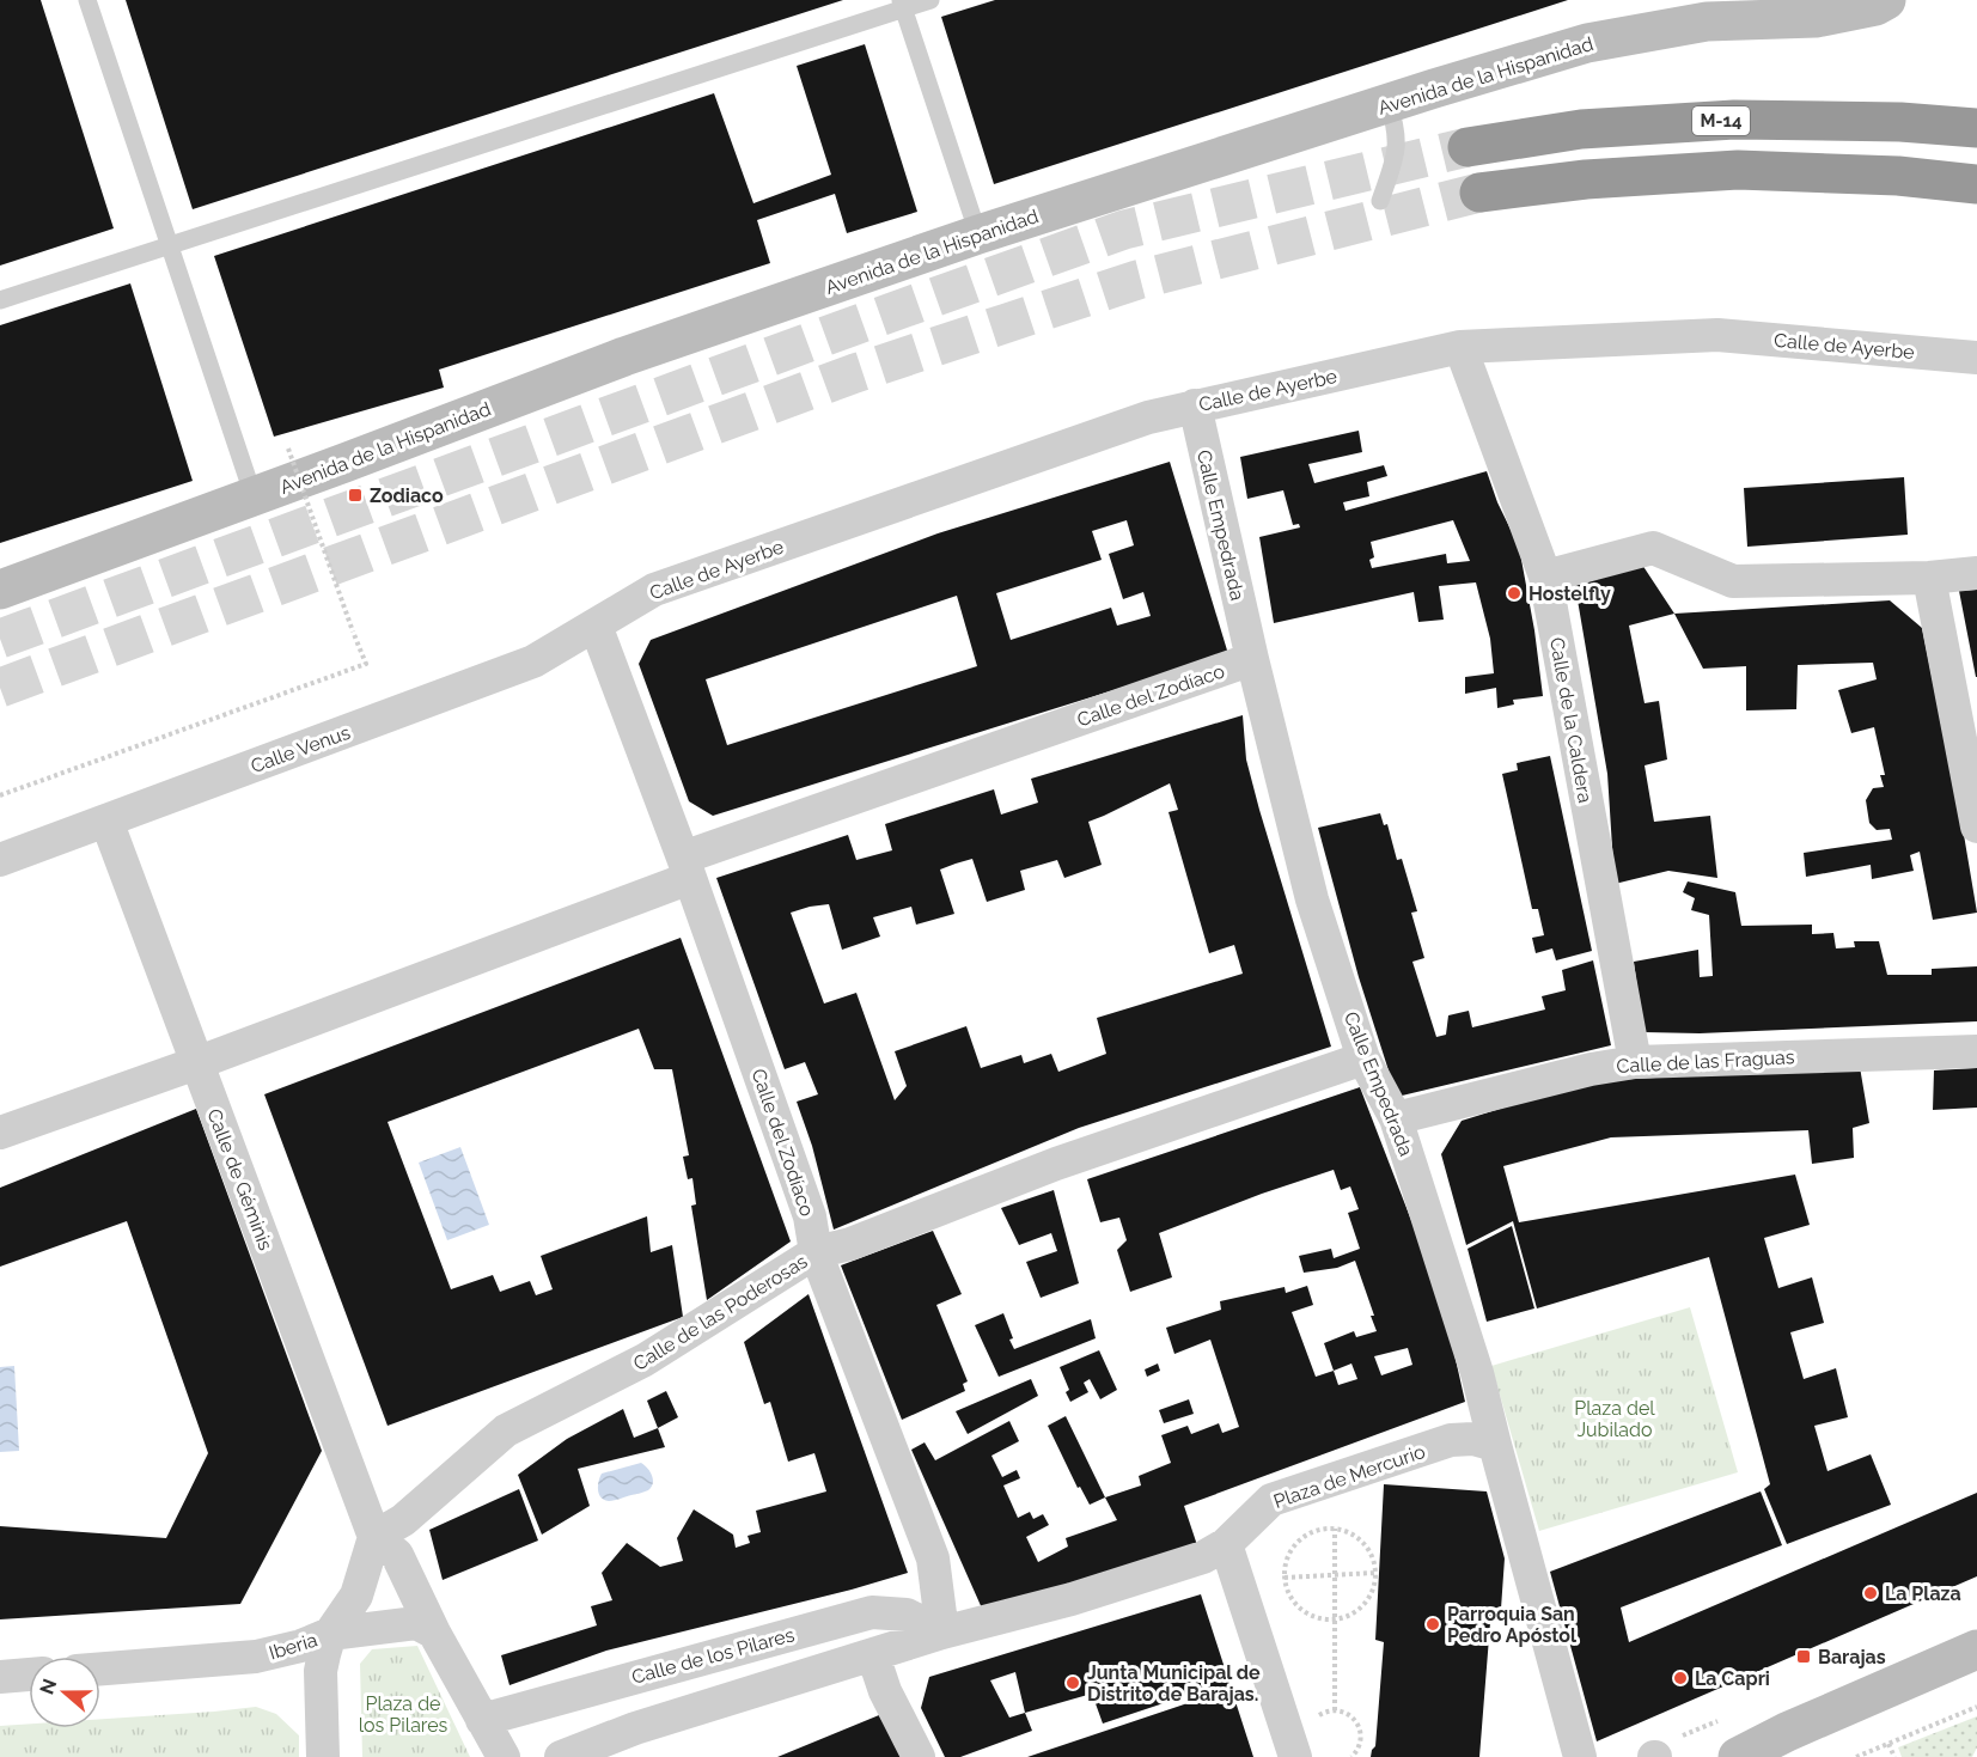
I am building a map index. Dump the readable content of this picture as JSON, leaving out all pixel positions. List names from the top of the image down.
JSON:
{
  "streets": {
    "highway": ["M-14"],
    "street": [
      "Avenida de la Hispanidad",
      "Calle de Ayerbe",
      "Calle Empedrada",
      "Calle del Zodíaco",
      "Calle de la Caldera",
      "Calle Venus",
      "Calle de las Fraguas",
      "Calle de Géminis",
      "Calle de las Poderosas",
      "Plaza de Mercurio",
      "Iberia",
      "Calle de los Pilares"
    ]
  },
  "crossings": [
    ["Calle de Ayerbe", "Calle Empedrada"],
    ["Calle de Ayerbe", "Calle del Zodíaco"],
    ["Calle de Ayerbe", "Calle de la Caldera"],
    ["Calle de Ayerbe", "Calle Venus"],
    ["Calle Empedrada", "Calle del Zodíaco"],
    ["Calle Empedrada", "Calle de las Fraguas"],
    ["Calle Empedrada", "Calle de las Poderosas"],
    ["Calle Empedrada", "Plaza de Mercurio"],
    ["Calle del Zodíaco", "Calle Venus"],
    ["Calle del Zodíaco", "Calle de las Poderosas"],
    ["Calle del Zodíaco", "Calle de los Pilares"],
    ["Calle de la Caldera", "Calle de las Fraguas"],
    ["Calle Venus", "Calle de Géminis"],
    ["Calle de Géminis", "Calle de las Poderosas"]
  ],
  "parks": ["Plaza del Jubilado", "Plaza de los Pilares"],
  "places": {
    "transit": ["Zodiaco", "Barajas"],
    "other": [
      "Hostelfly",
      "La Plaza",
      "Parroquia San Pedro Apóstol",
      "La Capri",
      "Junta Municipal de Distrito de Barajas."
    ]
  },
  "north": "left"
}
